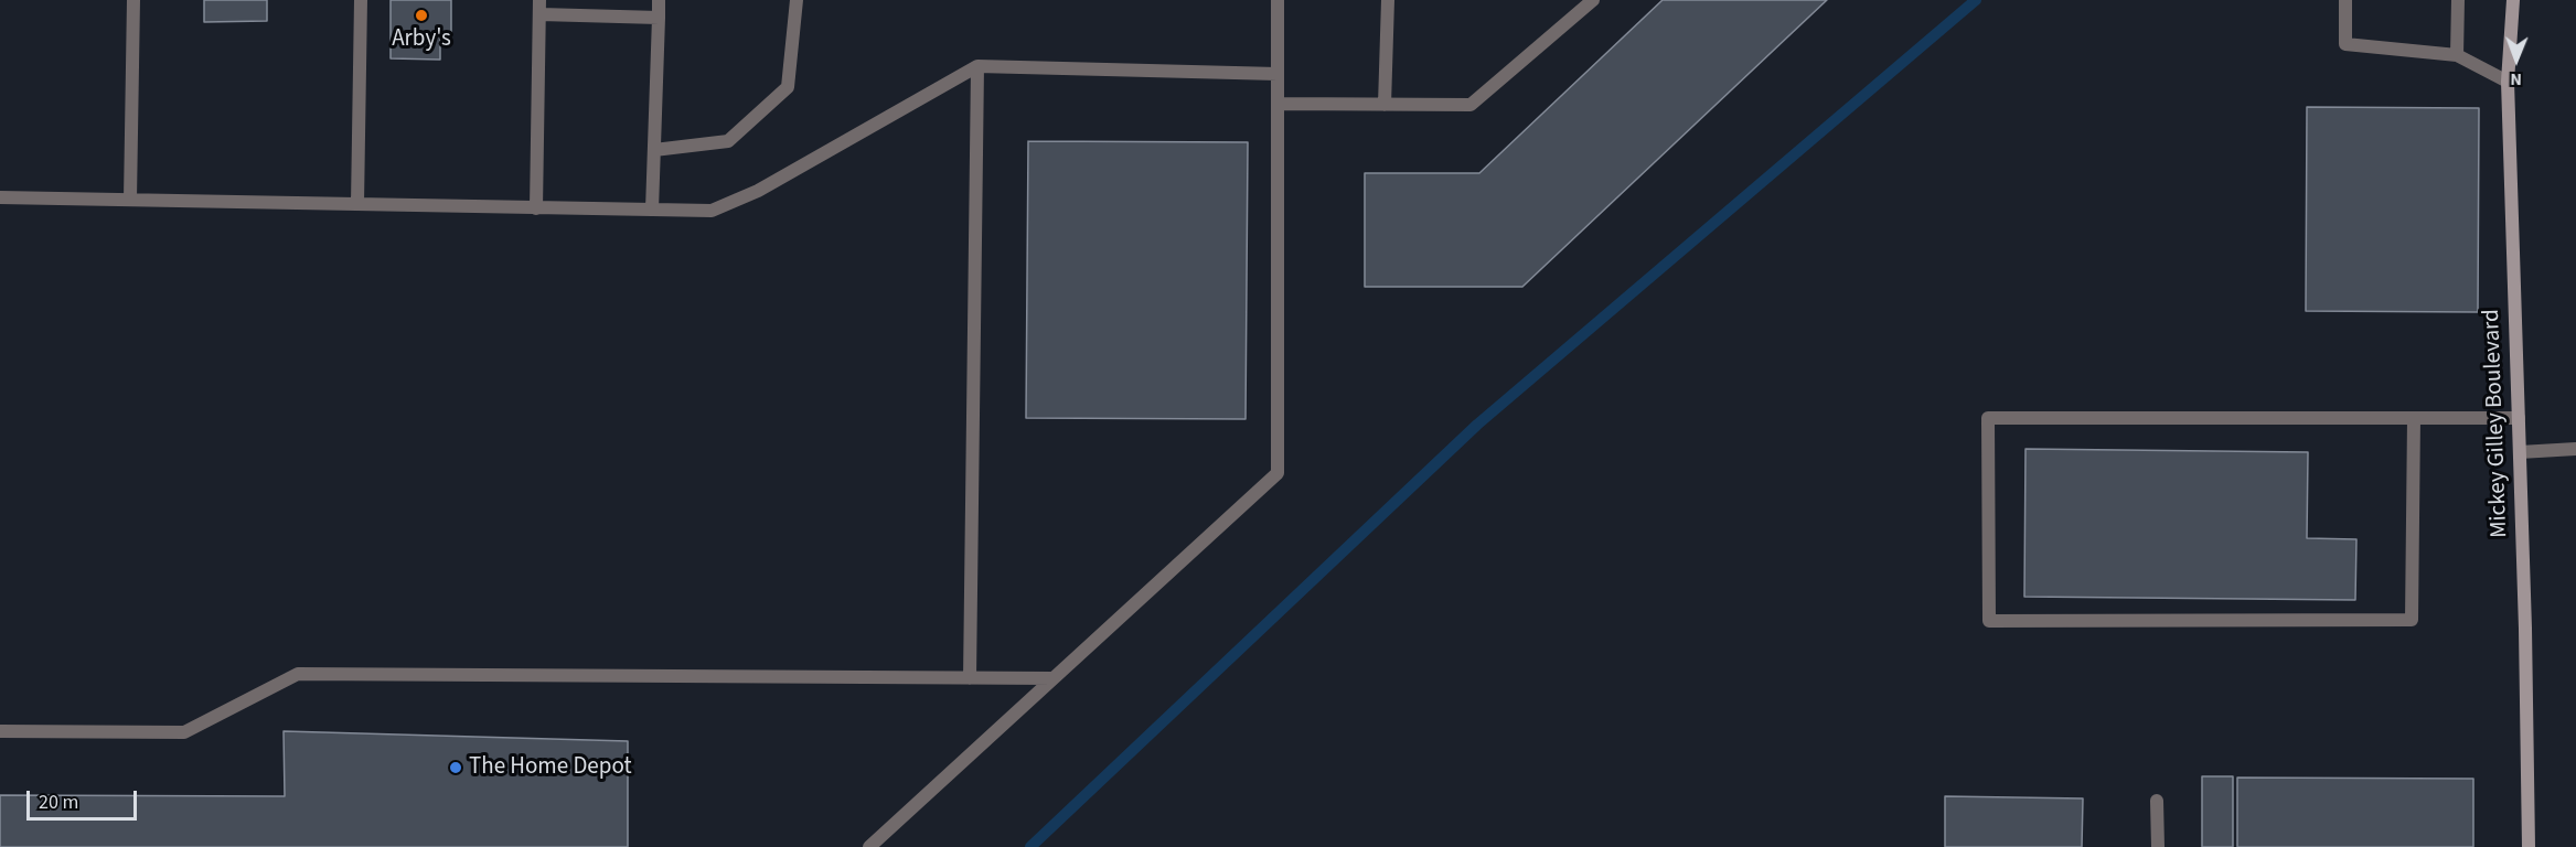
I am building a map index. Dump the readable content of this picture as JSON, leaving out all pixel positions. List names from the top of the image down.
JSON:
{
  "streets": {
    "street": ["Mickey Gilley Boulevard"]
  },
  "places": ["Arby's", "The Home Depot"],
  "scale_bar": "20 m",
  "north": "bottom"
}
